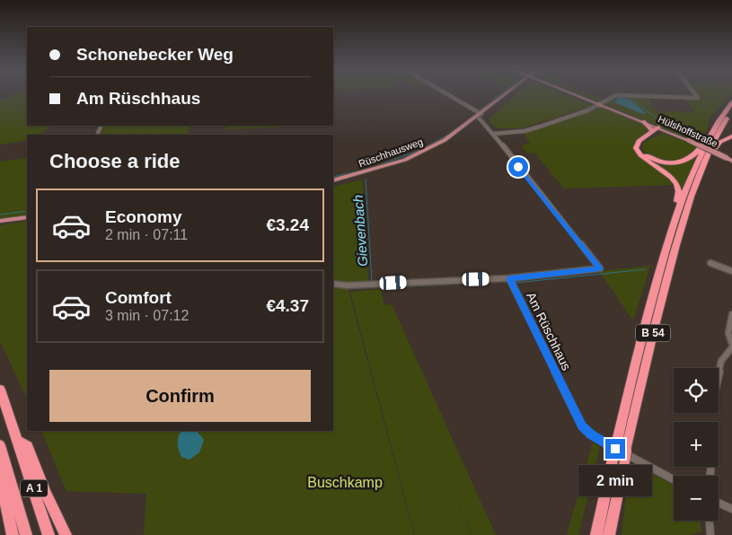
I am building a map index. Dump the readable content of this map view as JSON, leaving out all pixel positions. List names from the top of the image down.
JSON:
{
  "streets": {
    "highway": ["B 54", "A 1"],
    "main road": ["Hülshoffstraße", "Rüschhausweg"],
    "street": ["Am Rüschhaus"]
  },
  "water": ["Gievenbach"],
  "parks": ["Buschkamp"],
  "page": {
    "banner": ["Schonebecker Weg", "Am Rüschhaus"],
    "heading": "Choose a ride",
    "list": [
      {
        "name": "Economy",
        "note": "2 min · 07:11",
        "value": "€3.24"
      },
      {
        "name": "Comfort",
        "note": "3 min · 07:12",
        "value": "€4.37"
      }
    ],
    "buttons": "Confirm",
    "map_buttons": ["+", "−"],
    "bubble": "2 min"
  }
}
